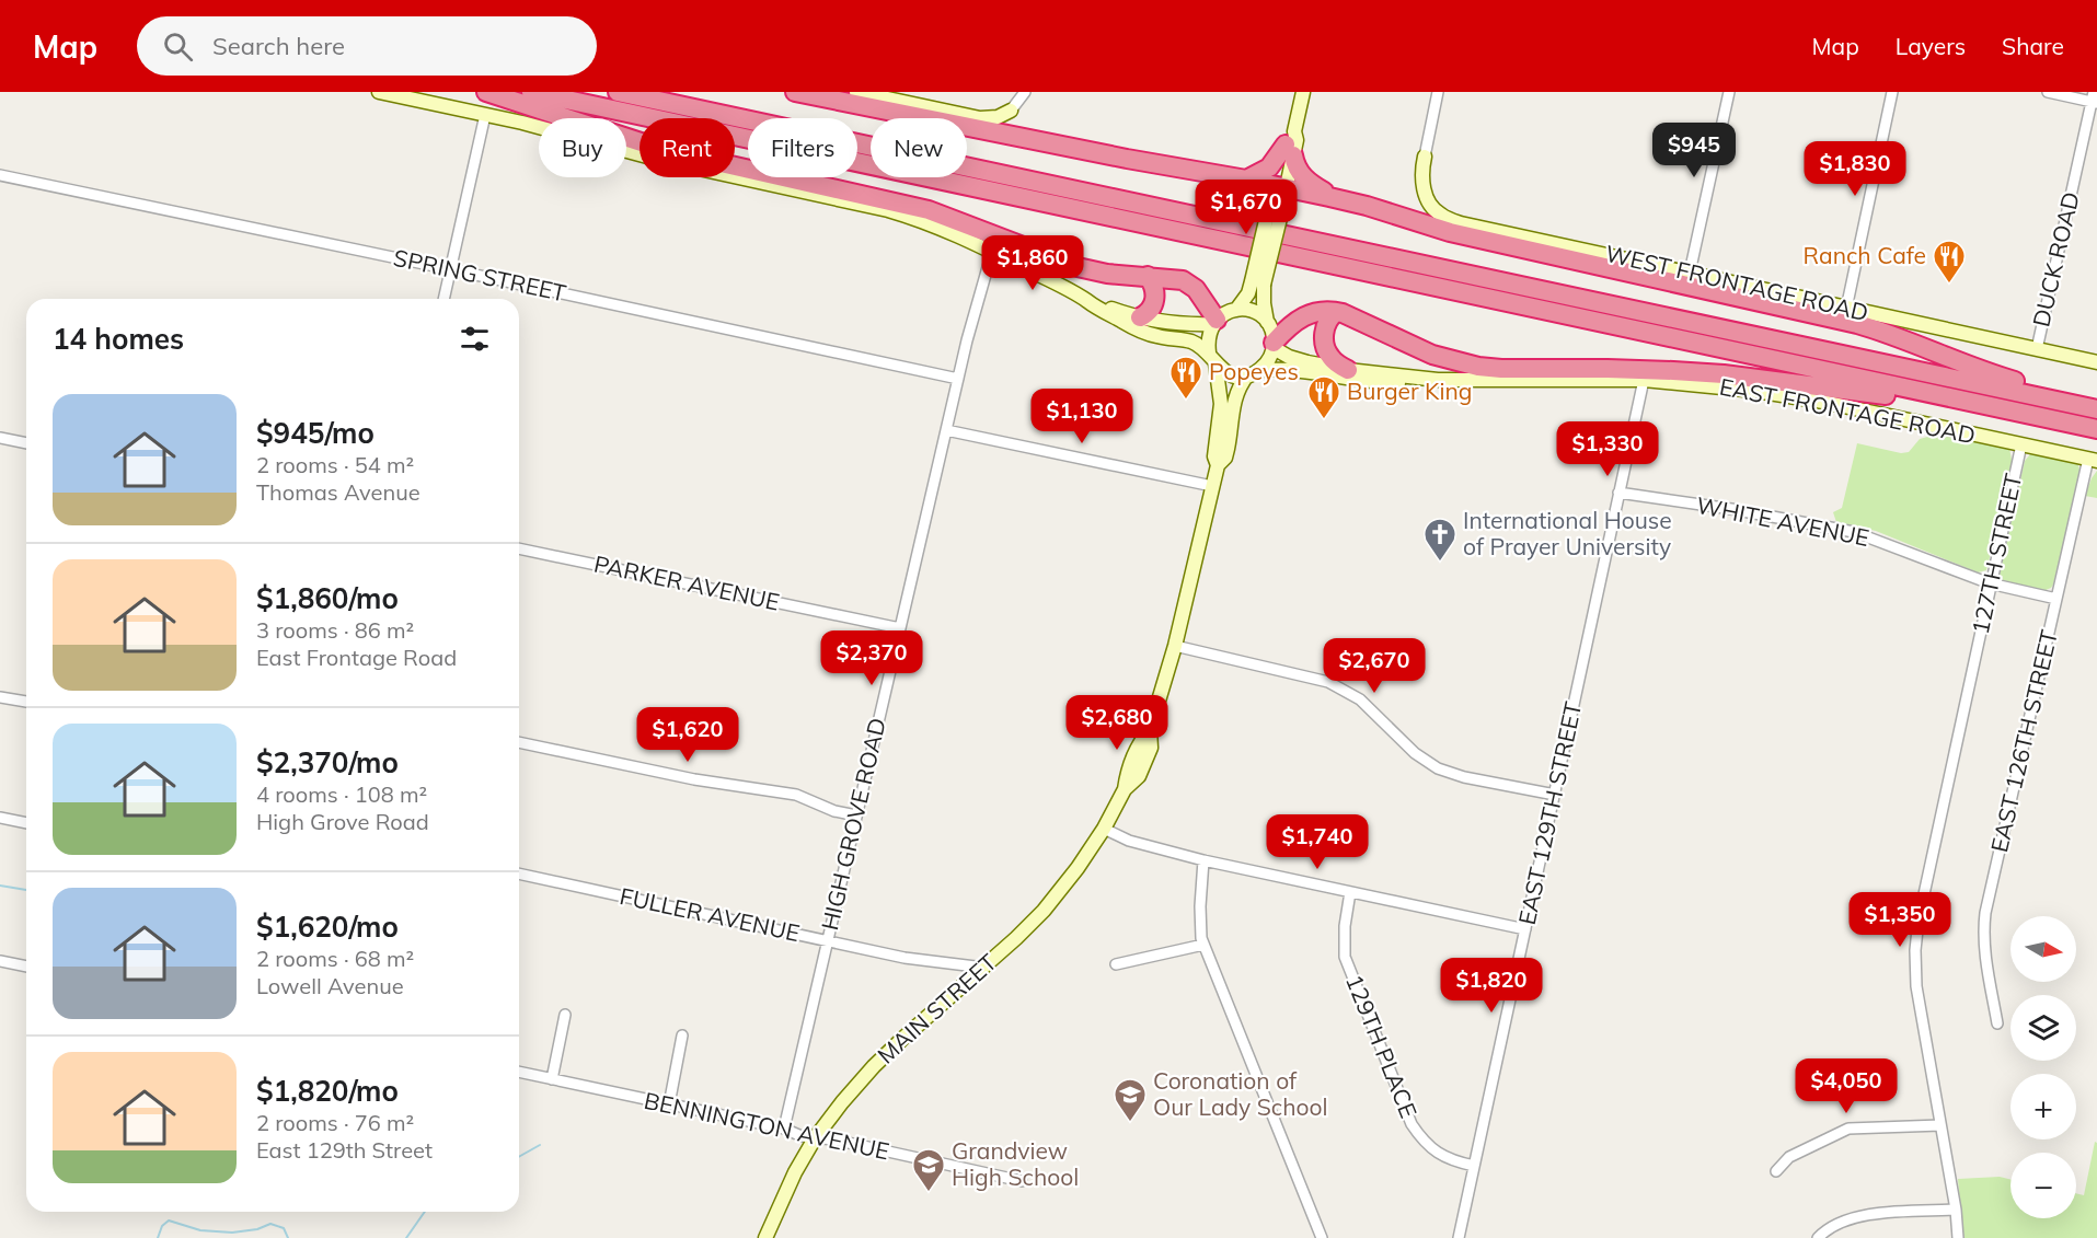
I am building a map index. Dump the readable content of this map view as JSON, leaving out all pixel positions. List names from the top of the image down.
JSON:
{
  "streets": {
    "street": [
      "DUCK ROAD",
      "SPRING STREET",
      "WEST FRONTAGE ROAD",
      "EAST FRONTAGE ROAD",
      "WHITE AVENUE",
      "127TH STREET",
      "PARKER AVENUE",
      "EAST 126TH STREET",
      "EAST 129TH STREET",
      "HIGH GROVE ROAD",
      "FULLER AVENUE",
      "MAIN STREET",
      "129TH PLACE",
      "BENNINGTON AVENUE"
    ]
  },
  "crossings": [
    ["DUCK ROAD", "WEST FRONTAGE ROAD"],
    ["SPRING STREET", "HIGH GROVE ROAD"],
    ["EAST FRONTAGE ROAD", "127TH STREET"],
    ["EAST FRONTAGE ROAD", "EAST 126TH STREET"],
    ["EAST FRONTAGE ROAD", "EAST 129TH STREET"],
    ["EAST FRONTAGE ROAD", "MAIN STREET"],
    ["WHITE AVENUE", "127TH STREET"],
    ["WHITE AVENUE", "EAST 126TH STREET"],
    ["WHITE AVENUE", "EAST 129TH STREET"],
    ["PARKER AVENUE", "HIGH GROVE ROAD"],
    ["EAST 129TH STREET", "129TH PLACE"],
    ["HIGH GROVE ROAD", "FULLER AVENUE"],
    ["HIGH GROVE ROAD", "BENNINGTON AVENUE"],
    ["FULLER AVENUE", "MAIN STREET"],
    ["MAIN STREET", "BENNINGTON AVENUE"]
  ],
  "places": {
    "restaurant": ["Ranch Cafe", "Popeyes", "Burger King"],
    "church": ["International House of Prayer University"],
    "school or university": ["Coronation of Our Lady School", "Grandview High School"]
  },
  "north": "right",
  "page": {
    "header": "Map",
    "search": "Search here",
    "nav": ["Map", "Layers", "Share"],
    "chip": [
      "Buy",
      "Rent",
      "Filters",
      "New"
    ],
    "price": [
      "$945",
      "$1,830",
      "$1,670",
      "$1,860",
      "$1,130",
      "$1,330",
      "$2,370",
      "$2,670",
      "$2,680",
      "$1,620",
      "$1,740",
      "$1,350",
      "$1,820",
      "$4,050"
    ],
    "heading": "14 homes",
    "list": [
      {
        "name": "$945/mo",
        "note": "2 rooms · 54 m² · Thomas Avenue"
      },
      {
        "name": "$1,860/mo",
        "note": "3 rooms · 86 m² · East Frontage Road"
      },
      {
        "name": "$2,370/mo",
        "note": "4 rooms · 108 m² · High Grove Road"
      },
      {
        "name": "$1,620/mo",
        "note": "2 rooms · 68 m² · Lowell Avenue"
      },
      {
        "name": "$1,820/mo",
        "note": "2 rooms · 76 m² · East 129th Street"
      }
    ],
    "map_buttons": ["+", "−"]
  }
}
